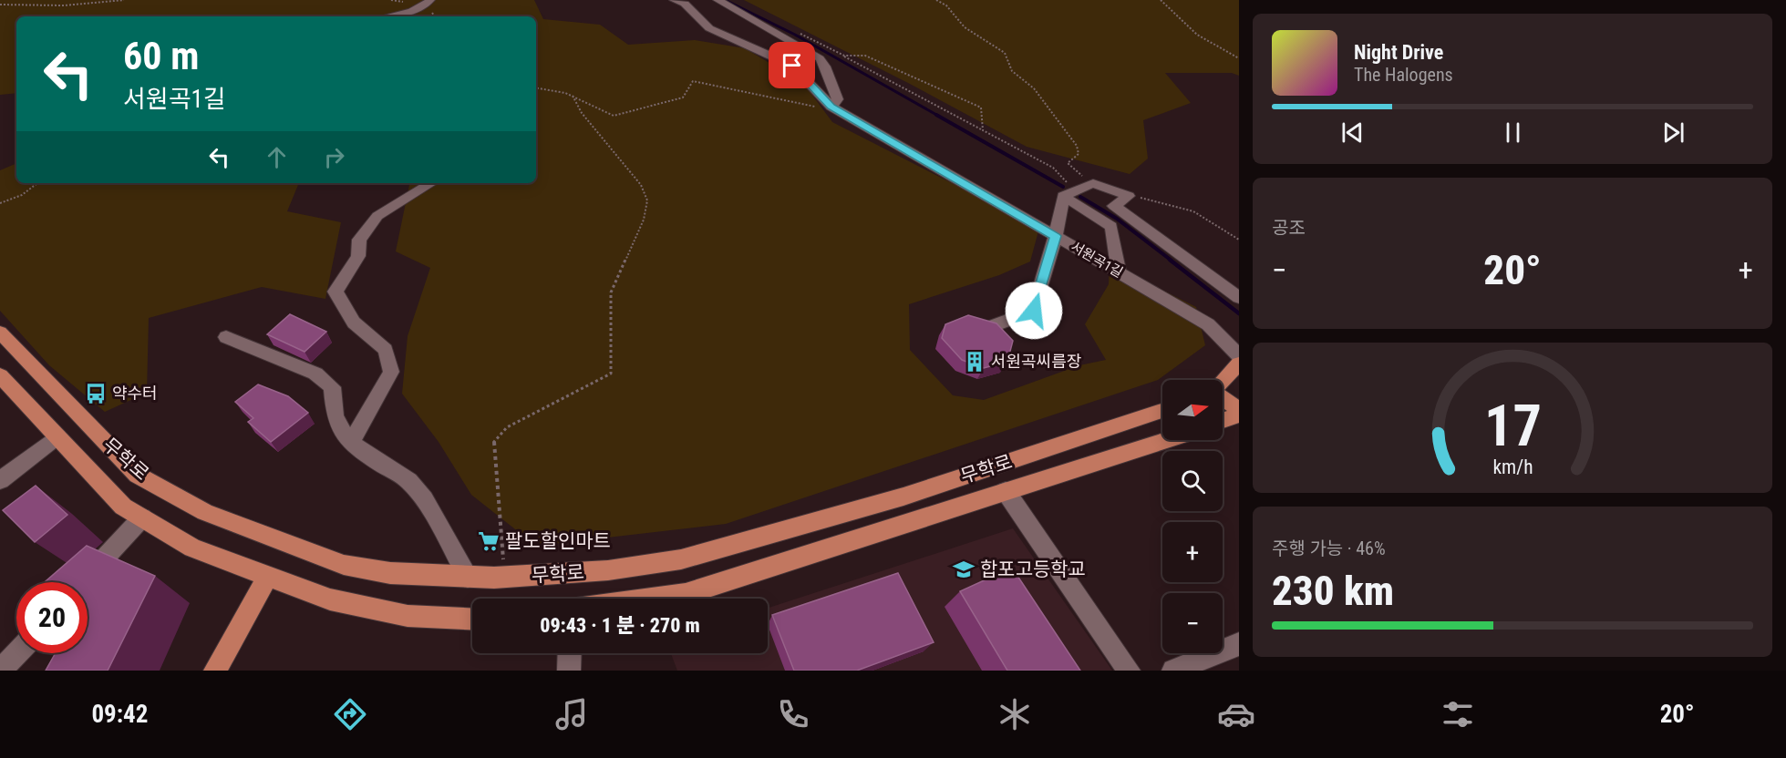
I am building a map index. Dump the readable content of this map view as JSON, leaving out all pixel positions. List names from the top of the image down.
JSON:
{
  "streets": {
    "main road": ["무학로"],
    "street": ["서원곡1길"]
  },
  "places": {
    "building": ["서원곡씨름장"],
    "bus stop": ["약수터"],
    "supermarket": ["팔도할인마트"],
    "school or university": ["합포고등학교"]
  },
  "north": "right",
  "page": {
    "turn": ["60 m", "서원곡1길"],
    "song": ["Night Drive", "The Halogens"],
    "tile": [
      "공조",
      ["주행 가능 · 46%", "230 km"]
    ],
    "heat": ["−", "20°", "+"],
    "map_buttons": ["+", "−"],
    "limit": "20",
    "trip": "09:43 · 1 분 · 270 m",
    "tabs": ["09:42", "20°"],
    "gauge": ["17", "km/h"]
  }
}
